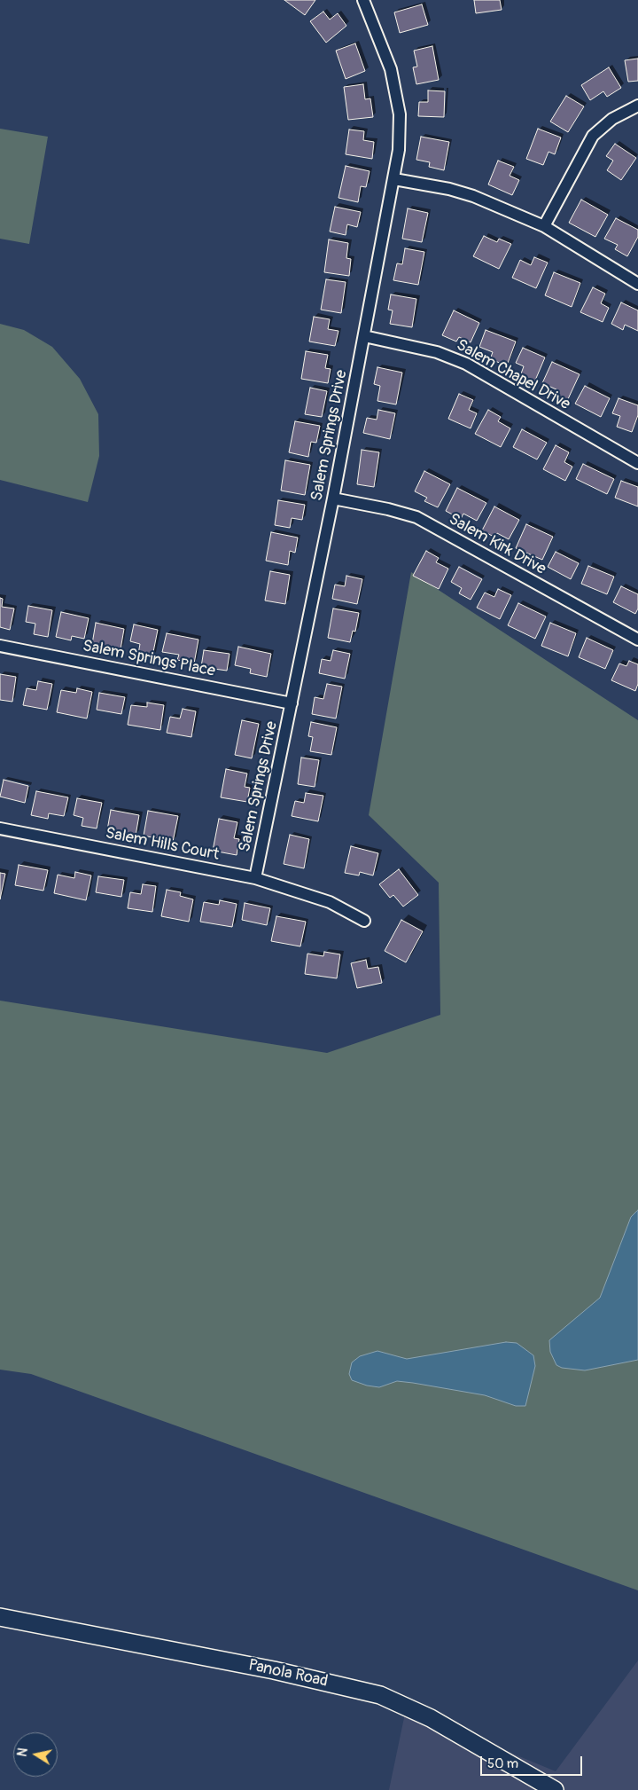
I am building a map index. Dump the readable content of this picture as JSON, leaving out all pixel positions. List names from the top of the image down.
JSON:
{
  "streets": {
    "main road": ["Panola Road"],
    "street": [
      "Salem Chapel Drive",
      "Salem Springs Drive",
      "Salem Kirk Drive",
      "Salem Springs Place",
      "Salem Hills Court"
    ]
  },
  "crossings": [
    ["Salem Chapel Drive", "Salem Springs Drive"],
    ["Salem Springs Drive", "Salem Kirk Drive"],
    ["Salem Springs Drive", "Salem Springs Place"],
    ["Salem Springs Drive", "Salem Hills Court"]
  ],
  "scale_bar": "50 m",
  "north": "left"
}
